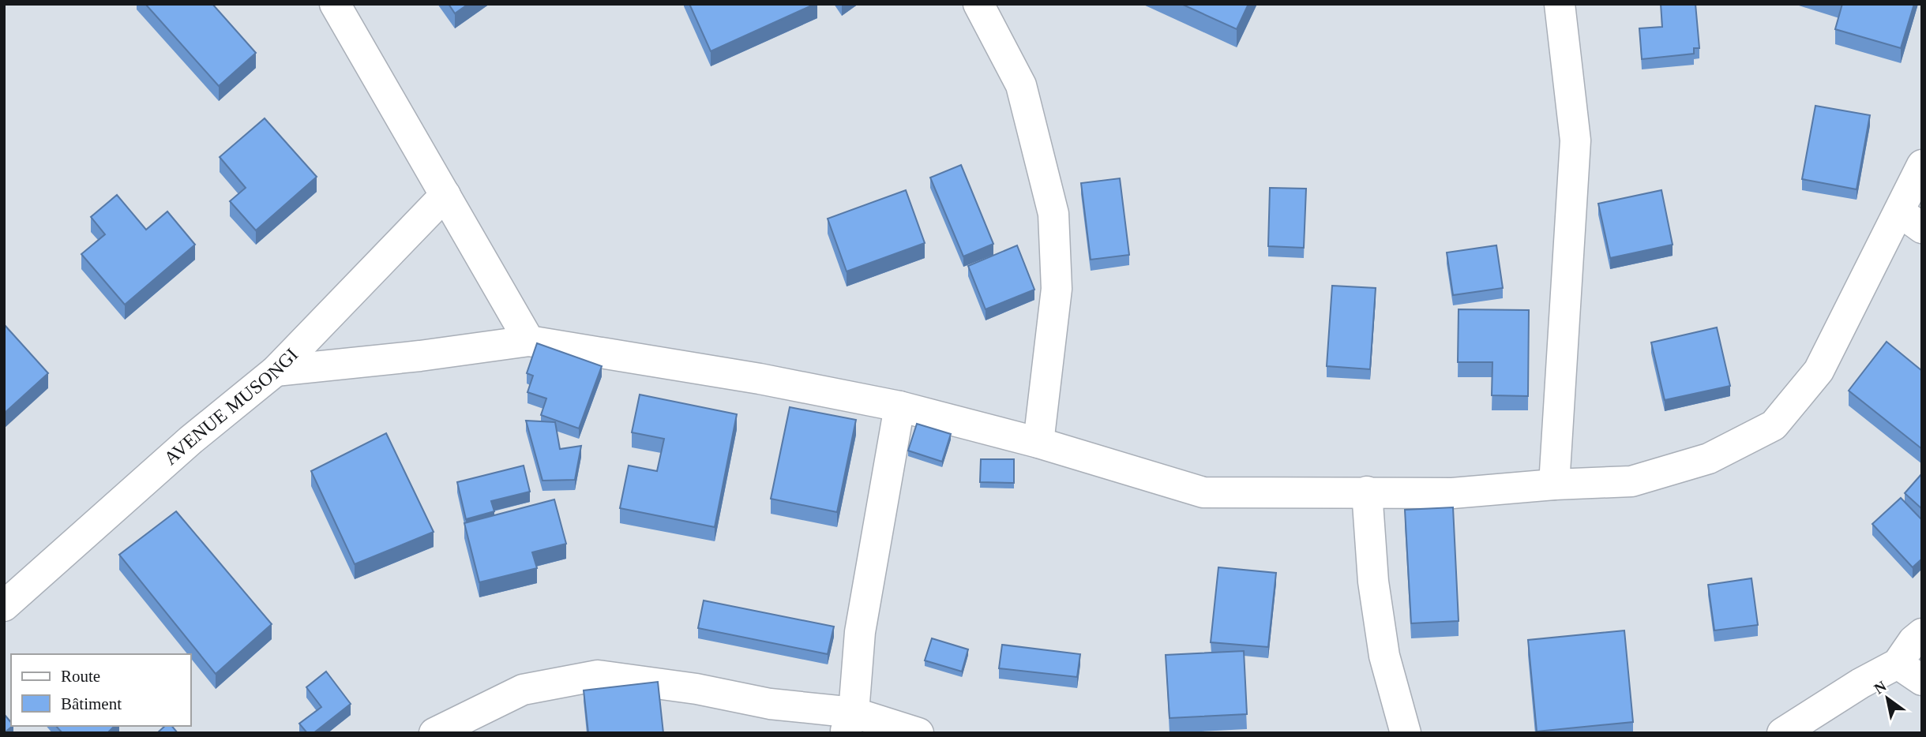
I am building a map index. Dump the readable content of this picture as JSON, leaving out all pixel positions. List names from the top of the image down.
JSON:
{
  "streets": {
    "street": ["AVENUE MUSONGI"]
  },
  "legend": ["Route", "Bâtiment"],
  "north": "top left"
}
